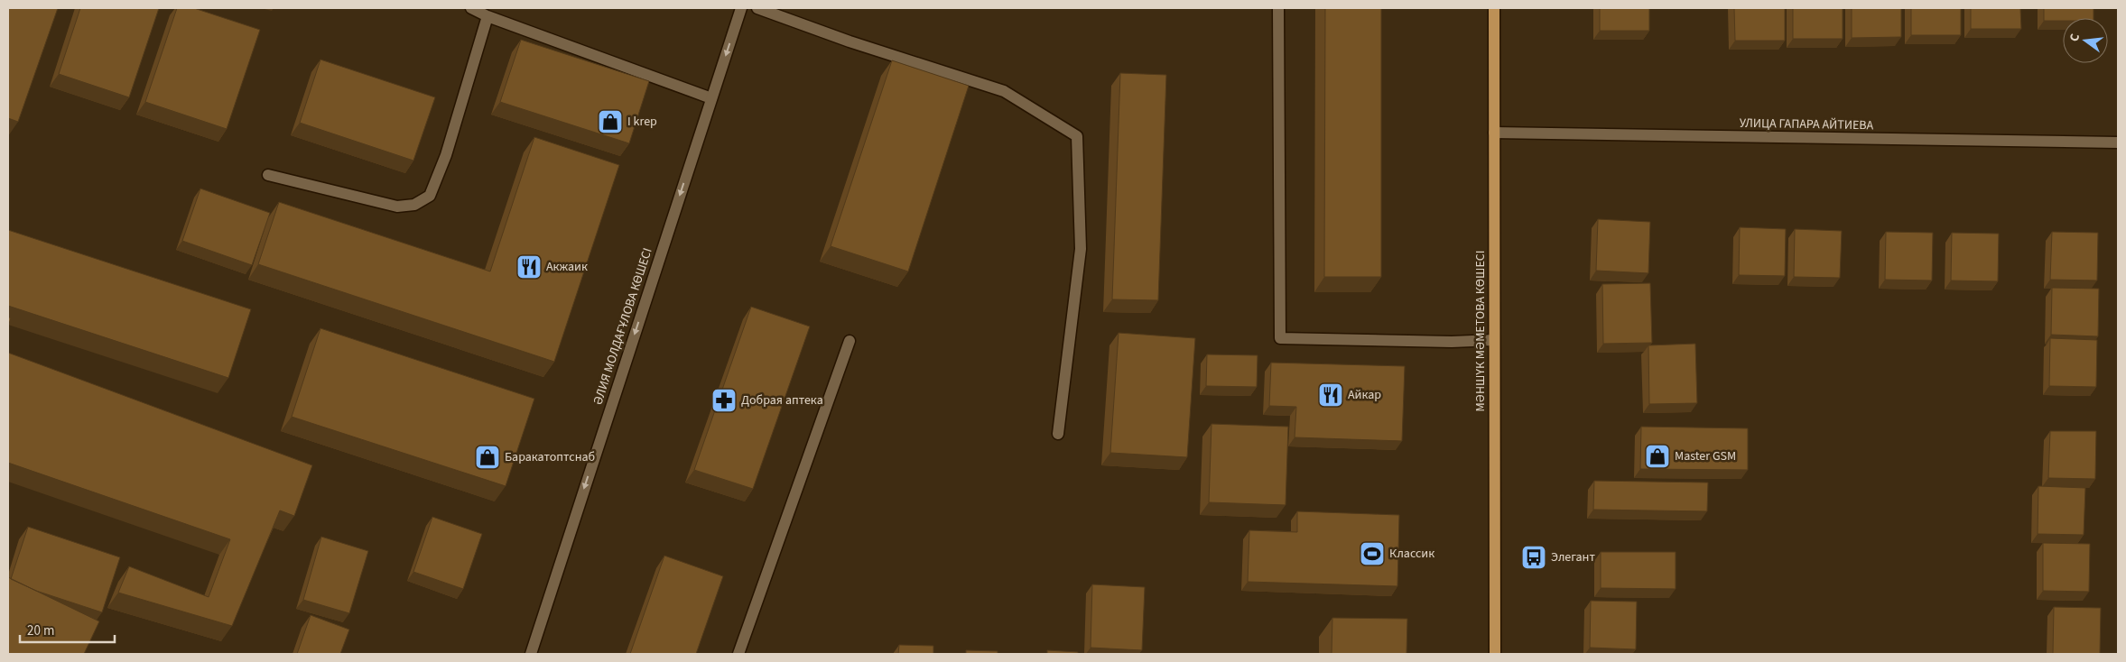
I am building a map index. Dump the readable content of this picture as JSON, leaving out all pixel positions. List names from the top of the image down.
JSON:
{
  "streets": {
    "main road": ["УЛИЦА ГАПАРА АЙТИЕВА", "ӘЛИЯ МОЛДАҒҰЛОВА КӨШЕСІ", "МӘНШҮК МӘМЕТОВА КӨШЕСІ"]
  },
  "crossings": [
    ["УЛИЦА ГАПАРА АЙТИЕВА", "МӘНШҮК МӘМЕТОВА КӨШЕСІ"]
  ],
  "one_way": ["ӘЛИЯ МОЛДАҒҰЛОВА КӨШЕСІ"],
  "places": {
    "shop": ["I krep", "Master GSM", "Баракатоптснаб"],
    "restaurant": ["Акжаик", "Айкар"],
    "pharmacy": ["Добрая аптека"],
    "sports": ["Классик"],
    "bus stop": ["Элегант"]
  },
  "scale_bar": "20 m",
  "north": "left"
}
